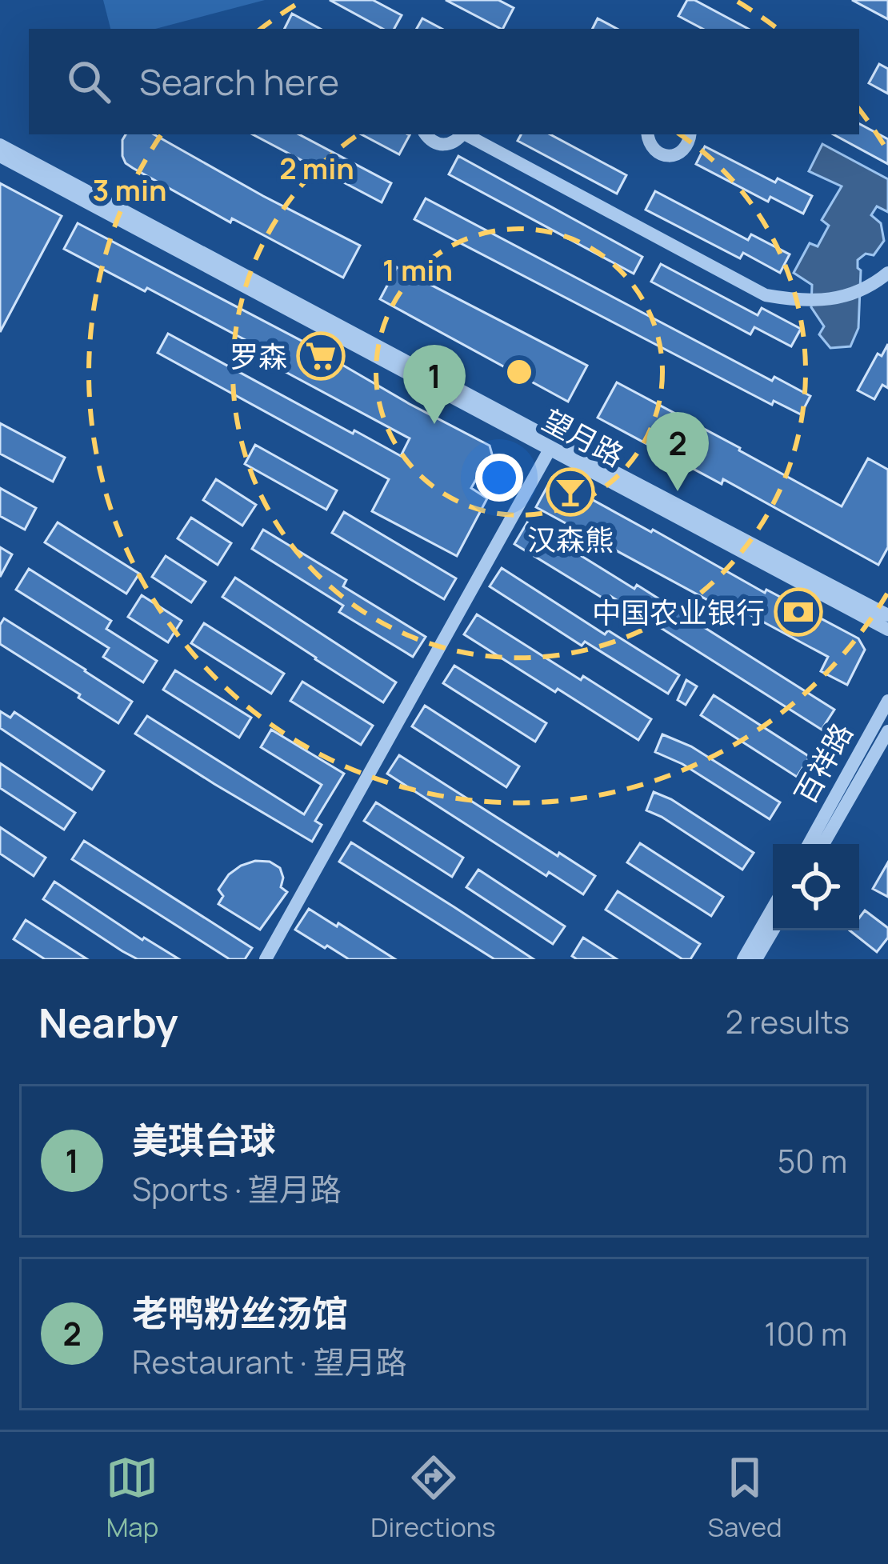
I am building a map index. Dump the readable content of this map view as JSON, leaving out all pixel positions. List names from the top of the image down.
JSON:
{
  "streets": {
    "street": ["望月路", "百祥路"]
  },
  "places": {
    "supermarket": ["罗森"],
    "bar": ["汉森熊"],
    "bank": ["中国农业银行"]
  },
  "page": {
    "search": "Search here",
    "pins": ["1", "2"],
    "heading": ["Nearby", "2 results"],
    "list": [
      {
        "mark": "1",
        "name": "美琪台球",
        "note": "Sports · 望月路",
        "value": "50 m"
      },
      {
        "mark": "2",
        "name": "老鸭粉丝汤馆",
        "note": "Restaurant · 望月路",
        "value": "100 m"
      }
    ],
    "nav": ["Map", "Directions", "Saved"]
  },
  "rings": ["2 min", "3 min", "1 min"]
}
